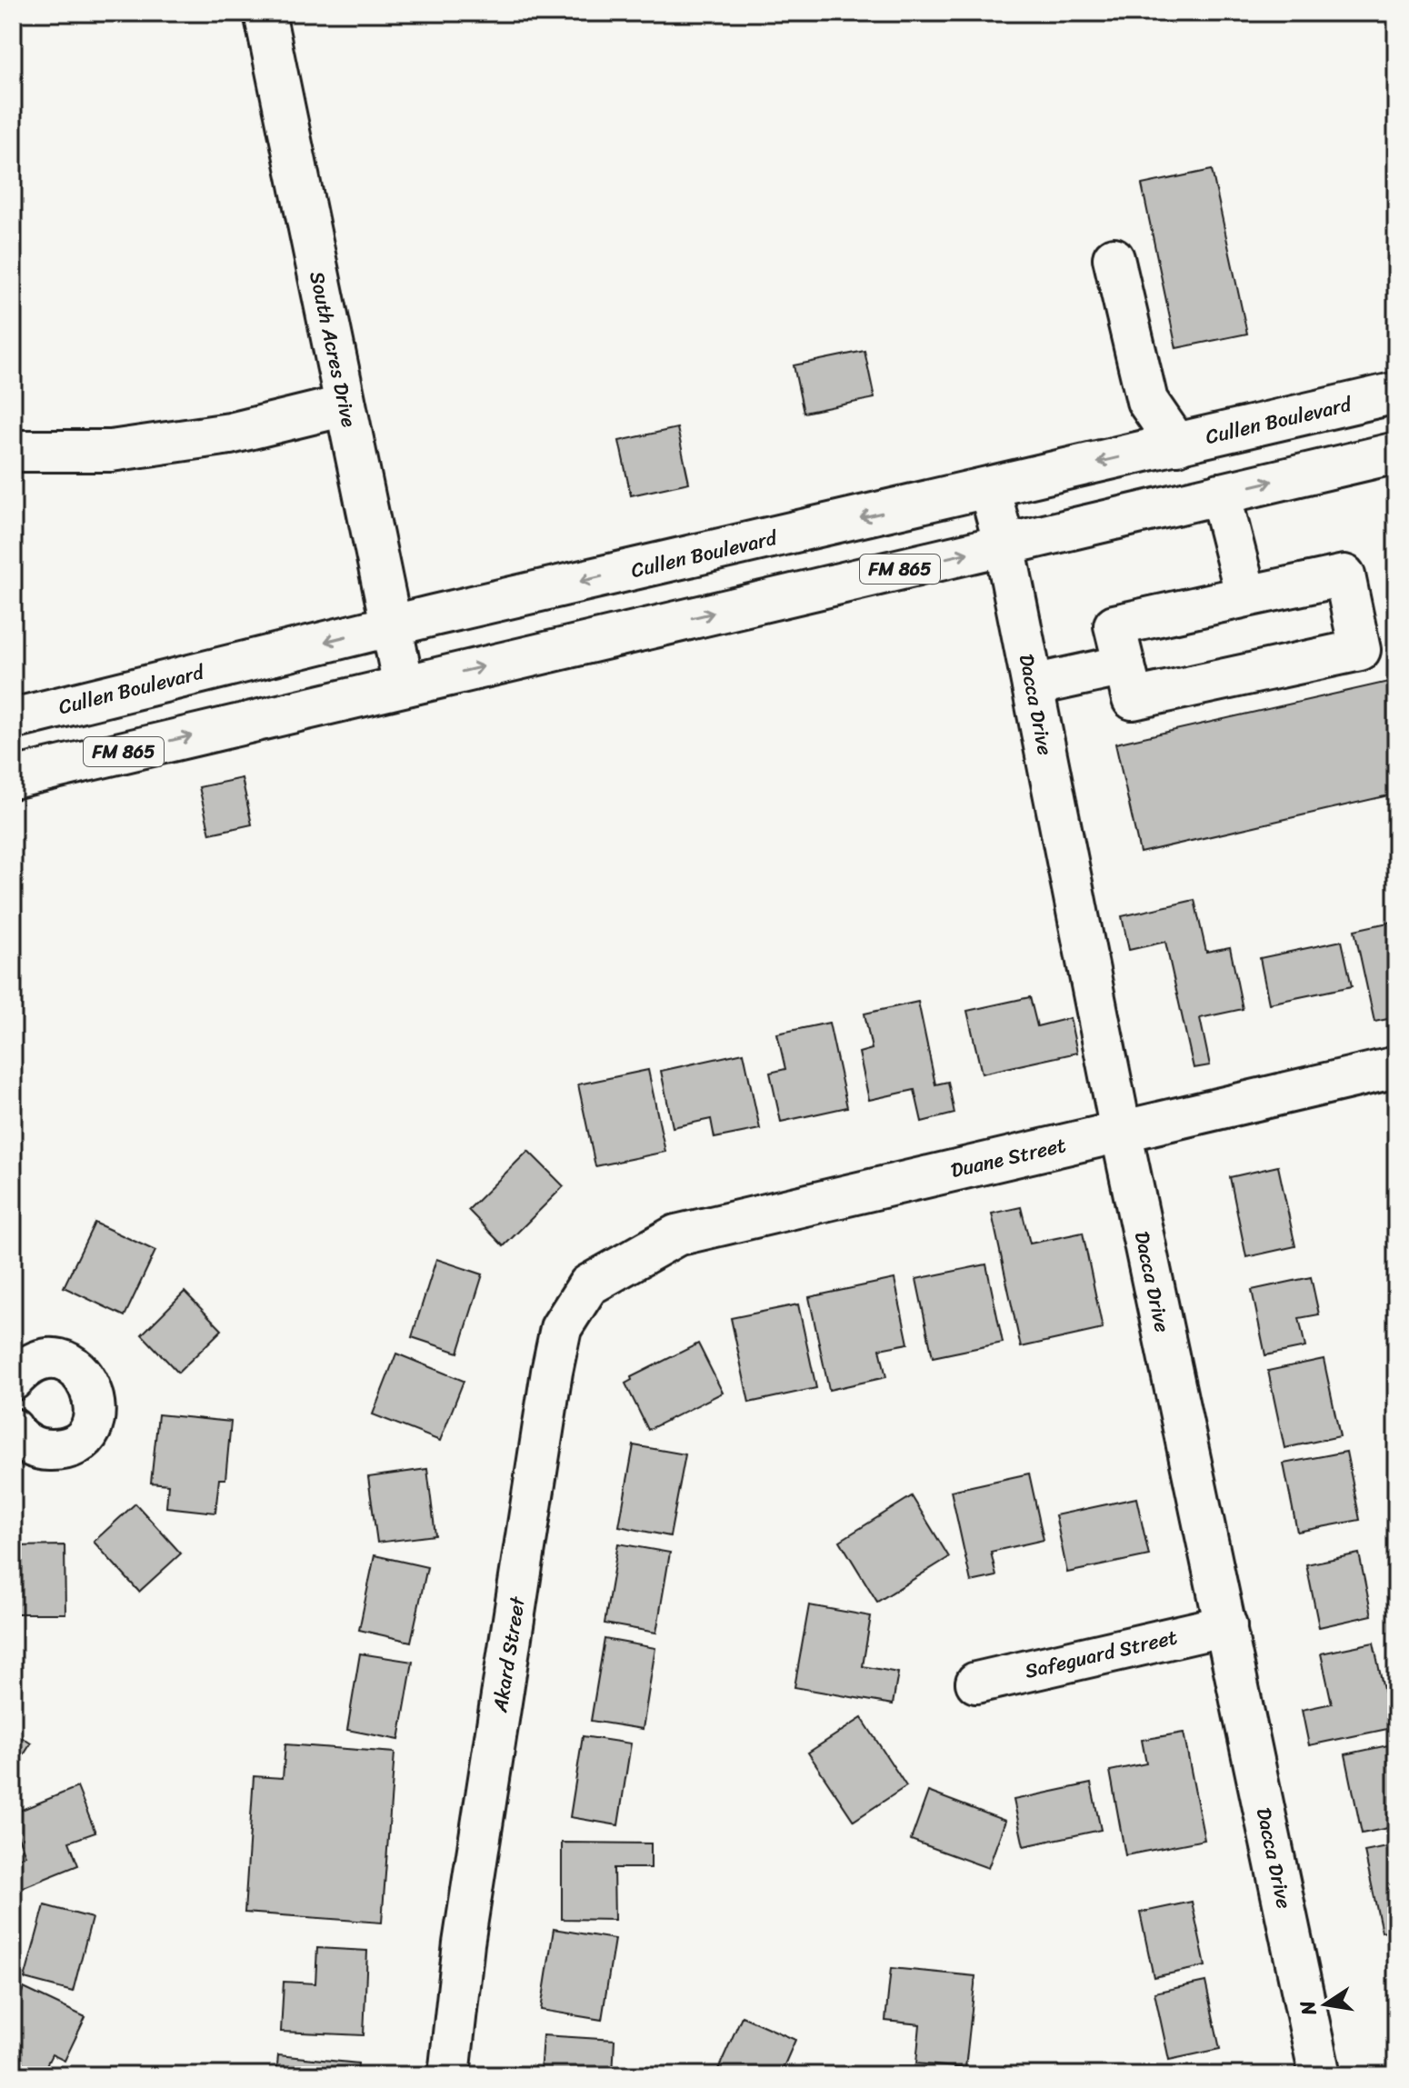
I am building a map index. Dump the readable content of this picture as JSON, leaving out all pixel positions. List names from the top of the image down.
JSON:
{
  "streets": {
    "street": [
      "South Acres Drive",
      "Cullen Boulevard",
      "FM 865",
      "Dacca Drive",
      "Duane Street",
      "Safeguard Street",
      "Akard Street"
    ]
  },
  "crossings": [
    ["South Acres Drive", "Cullen Boulevard"],
    ["South Acres Drive", "FM 865"],
    ["Cullen Boulevard", "Dacca Drive"],
    ["FM 865", "Dacca Drive"],
    ["Dacca Drive", "Duane Street"],
    ["Dacca Drive", "Safeguard Street"],
    ["Duane Street", "Akard Street"]
  ],
  "north": "left"
}
